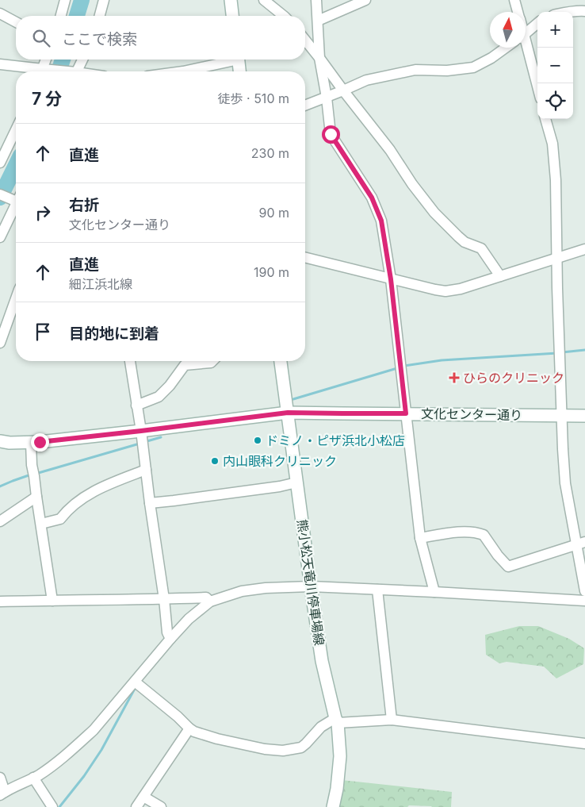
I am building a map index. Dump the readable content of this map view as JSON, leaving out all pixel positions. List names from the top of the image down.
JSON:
{
  "streets": {
    "main road": ["文化センター通り", "熊小松天竜川停車場線"]
  },
  "crossings": [
    ["文化センター通り", "熊小松天竜川停車場線"]
  ],
  "places": {
    "health": ["ひらのクリニック"],
    "other": ["ドミノ・ピザ浜北小松店", "内山眼科クリニック"]
  },
  "north": "top",
  "page": {
    "map_buttons": ["+", "−"],
    "search": "ここで検索",
    "heading": ["7 分", "徒歩 · 510 m"],
    "list": [
      ["直進", "230 m"],
      ["右折", "文化センター通り", "90 m"],
      ["直進", "細江浜北線", "190 m"],
      "目的地に到着"
    ]
  }
}
